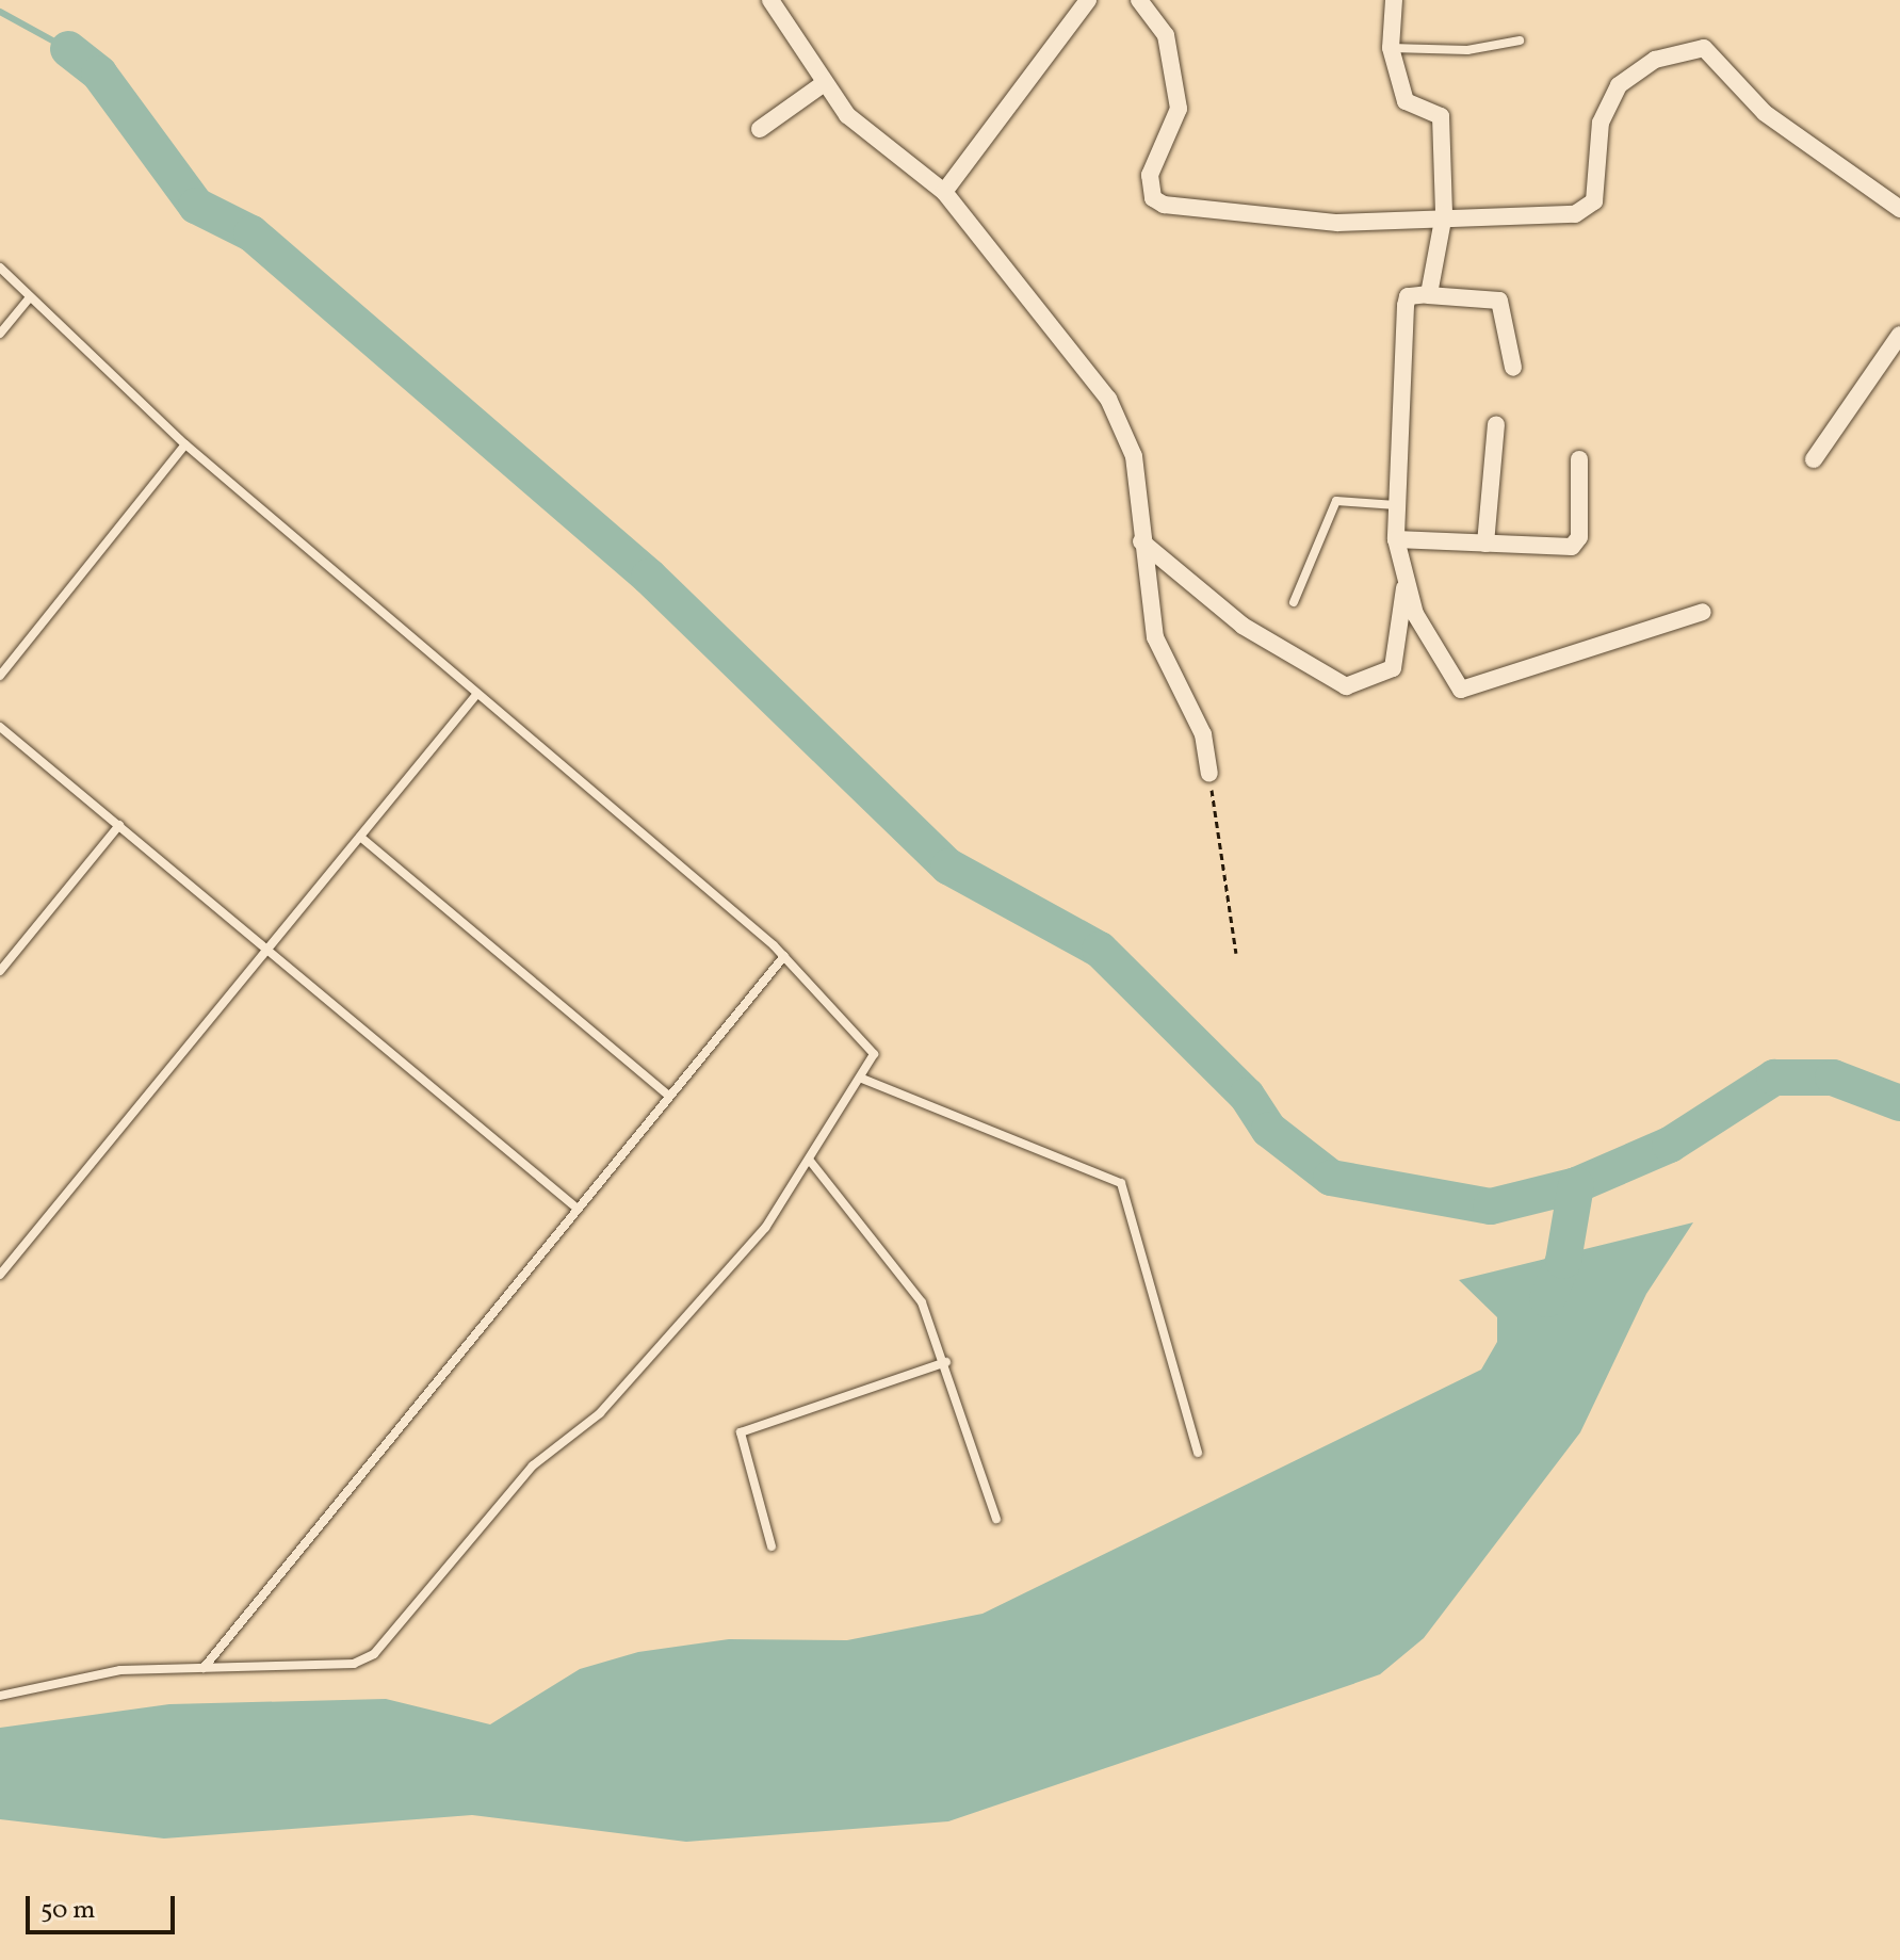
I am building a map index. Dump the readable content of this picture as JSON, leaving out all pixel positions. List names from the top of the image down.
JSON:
{
  "scale_bar": "50 m"
}
